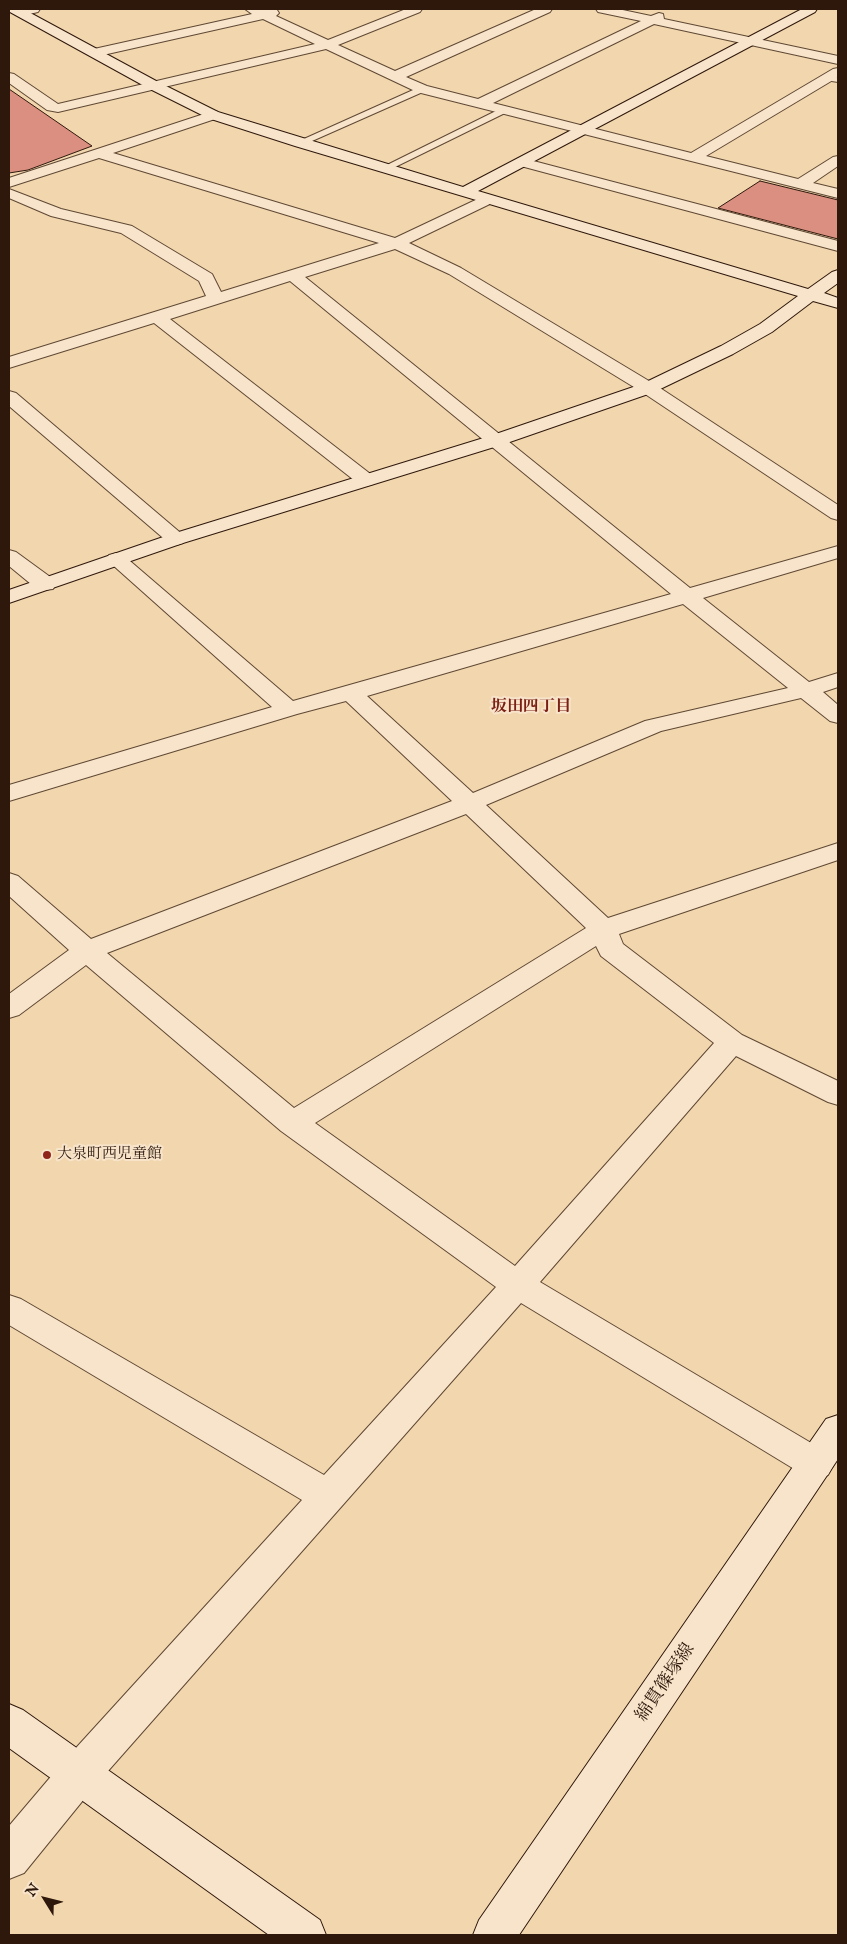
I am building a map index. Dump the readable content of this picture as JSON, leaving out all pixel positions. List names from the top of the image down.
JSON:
{
  "streets": {
    "street": ["綿貫篠塚線"]
  },
  "districts": ["坂田四丁目"],
  "places": ["大泉町西児童館"],
  "north": "top left"
}
